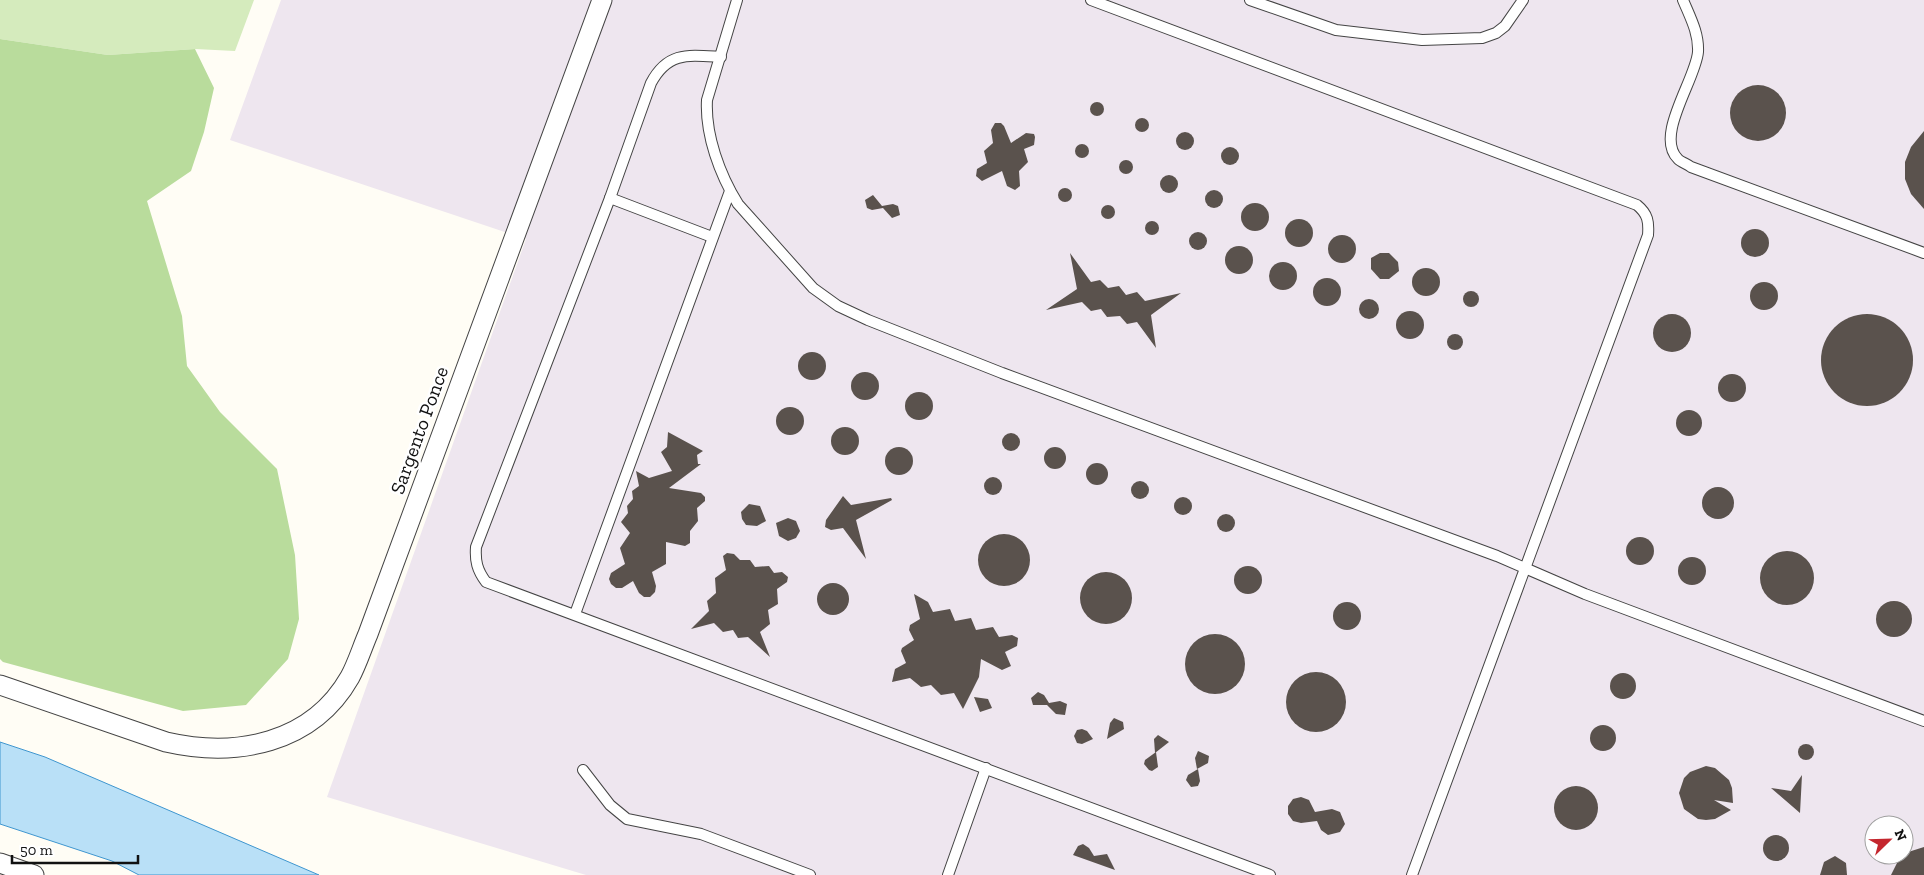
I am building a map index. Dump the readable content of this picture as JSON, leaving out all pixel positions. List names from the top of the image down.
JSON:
{
  "streets": {
    "street": ["Sargento Ponce"]
  },
  "scale_bar": "50 m",
  "north": "top right"
}
